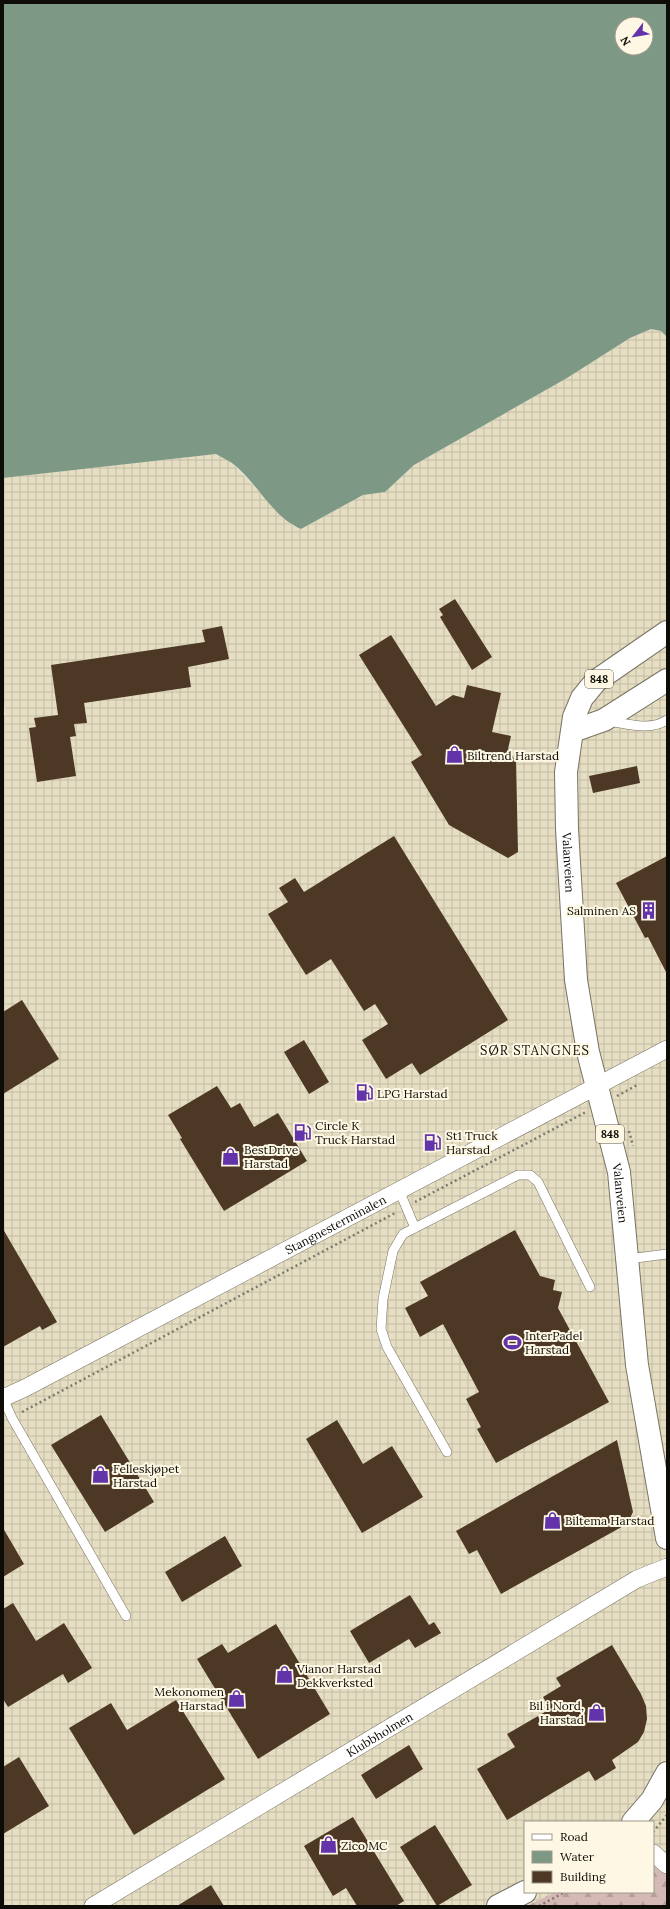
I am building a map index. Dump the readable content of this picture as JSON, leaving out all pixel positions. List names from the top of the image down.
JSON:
{
  "streets": {
    "main road": ["848", "Valanveien"],
    "street": ["Stangnesterminalen", "Klubbholmen"]
  },
  "crossings": [
    ["848", "Valanveien"],
    ["Valanveien", "Stangnesterminalen"]
  ],
  "districts": ["SØR STANGNES"],
  "places": {
    "shop": [
      "Biltrend Harstad",
      "BestDrive Harstad",
      "Felleskjøpet Harstad",
      "Biltema Harstad",
      "Vianor Harstad Dekkverksted",
      "Mekonomen Harstad",
      "Bil i Nord, Harstad",
      "Zico MC"
    ],
    "building": ["Salminen AS"],
    "fuel station": ["LPG Harstad", "Circle K Truck Harstad", "St1 Truck Harstad"],
    "sports": ["InterPadel Harstad"]
  },
  "legend": ["Road", "Water", "Building"],
  "north": "bottom left"
}
